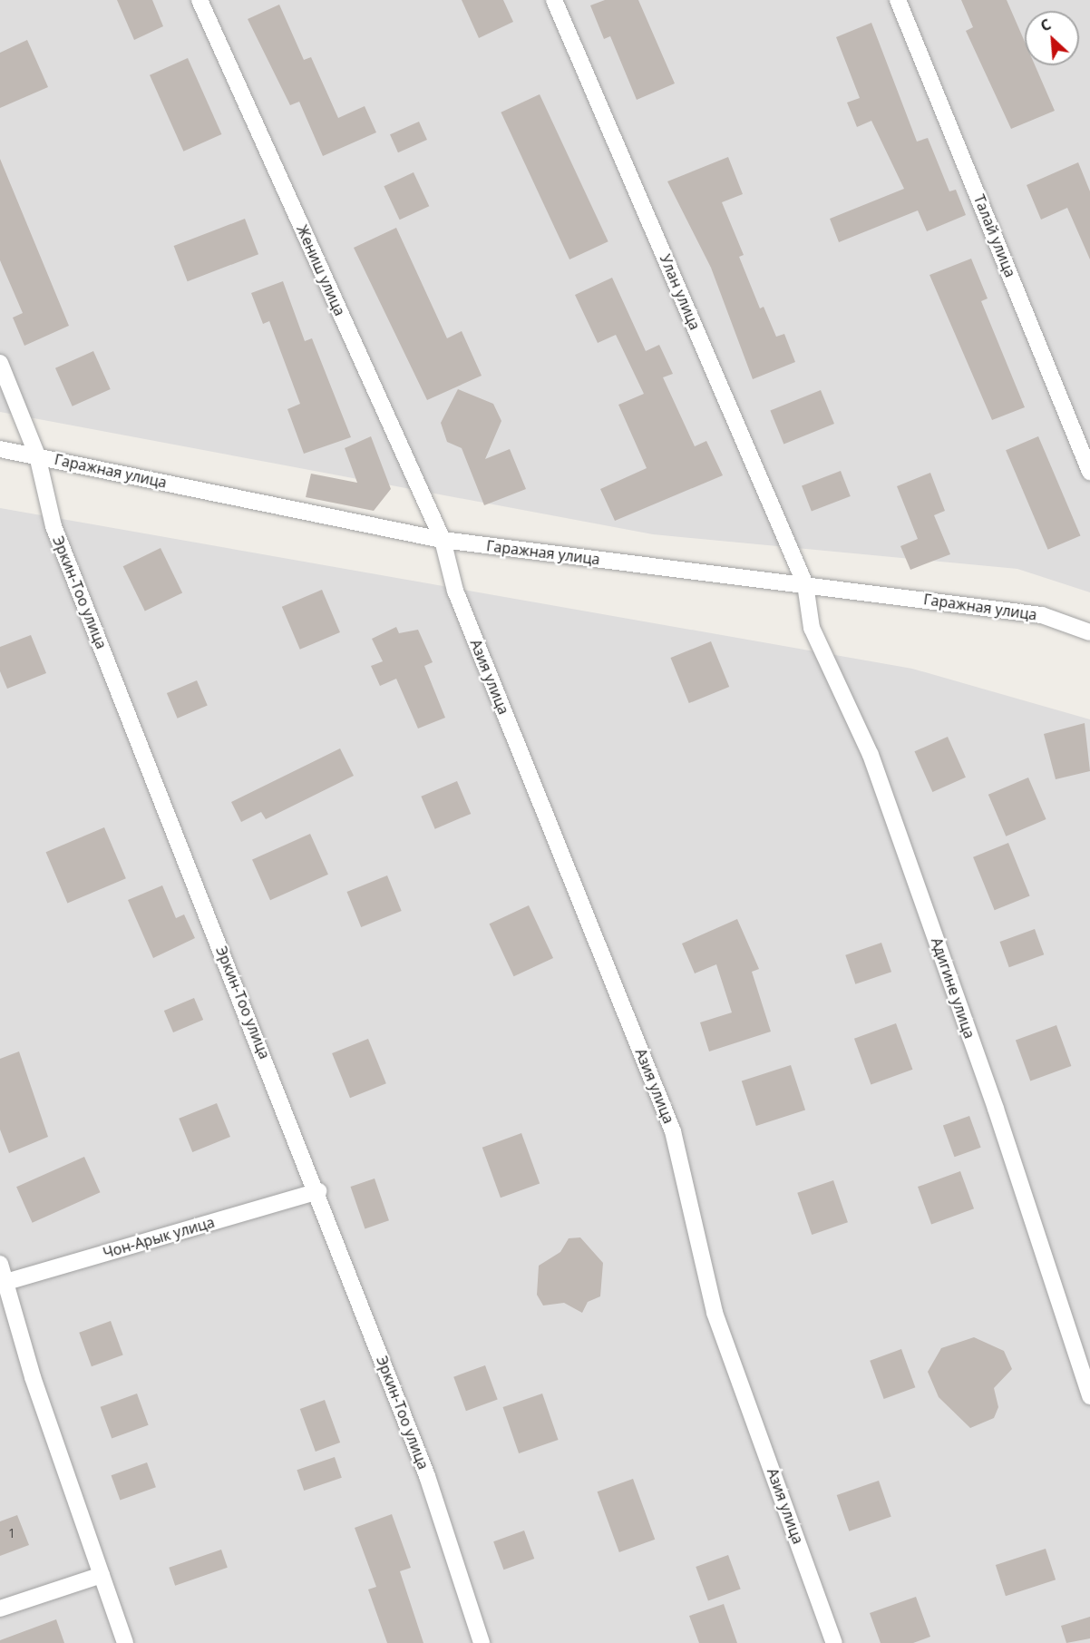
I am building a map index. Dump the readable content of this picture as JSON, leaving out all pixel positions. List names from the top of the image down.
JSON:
{
  "streets": {
    "street": [
      "Талай улица",
      "Жениш улица",
      "Улан улица",
      "Гаражная улица",
      "Эркин-Тоо улица",
      "Азия улица",
      "Адигине улица",
      "Чон-Арык улица"
    ]
  },
  "crossings": [
    ["Жениш улица", "Гаражная улица"],
    ["Жениш улица", "Азия улица"],
    ["Улан улица", "Гаражная улица"],
    ["Улан улица", "Адигине улица"],
    ["Гаражная улица", "Эркин-Тоо улица"],
    ["Гаражная улица", "Азия улица"],
    ["Гаражная улица", "Адигине улица"],
    ["Эркин-Тоо улица", "Чон-Арык улица"]
  ],
  "house_numbers": ["1"],
  "north": "top left"
}
